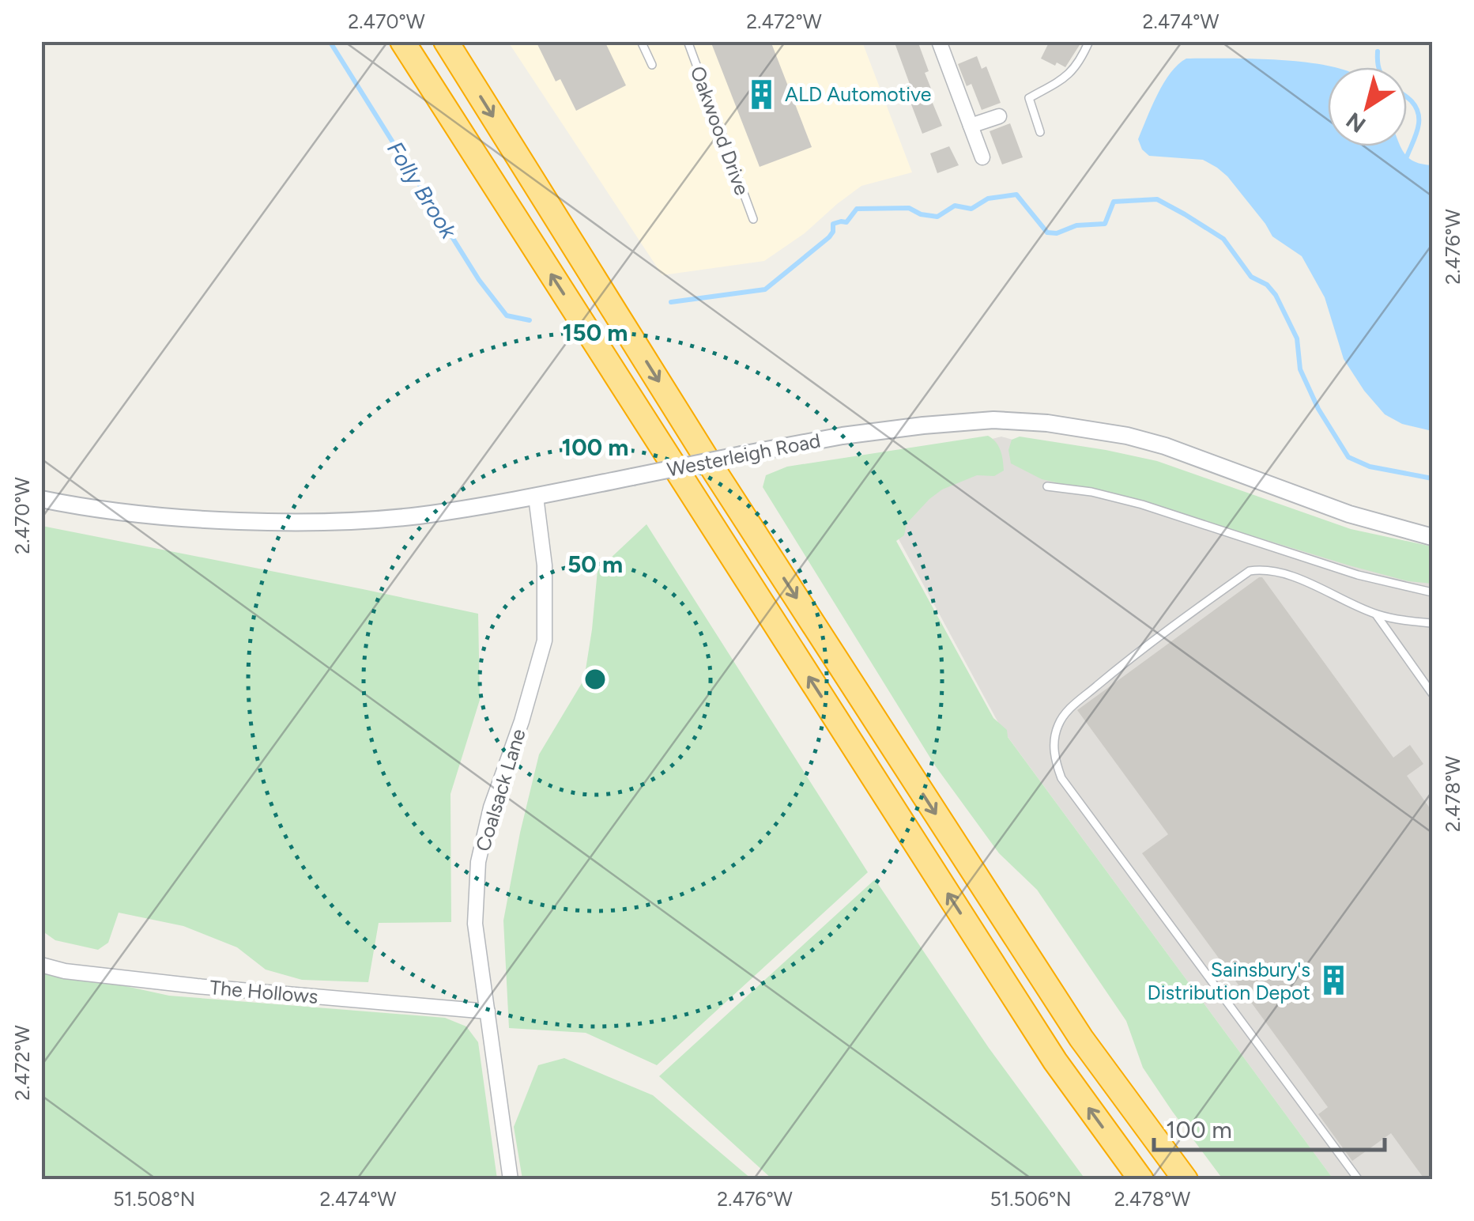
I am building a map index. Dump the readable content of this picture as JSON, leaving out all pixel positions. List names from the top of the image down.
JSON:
{
  "streets": {
    "street": ["Westerleigh Road", "Coalsack Lane", "The Hollows"],
    "lane": ["Oakwood Drive"]
  },
  "crossings": [
    ["Westerleigh Road", "Coalsack Lane"],
    ["Coalsack Lane", "The Hollows"]
  ],
  "water": ["Folly Brook"],
  "places": {
    "building": ["ALD Automotive", "Sainsbury's Distribution Depot"]
  },
  "scale_bar": "100 m",
  "north": "bottom left",
  "coordinates": [
    "2.470°W",
    "2.472°W",
    "2.474°W",
    "2.476°W",
    "2.478°W",
    "51.508°N",
    "51.506°N"
  ],
  "rings": ["150 m", "100 m", "50 m"]
}
